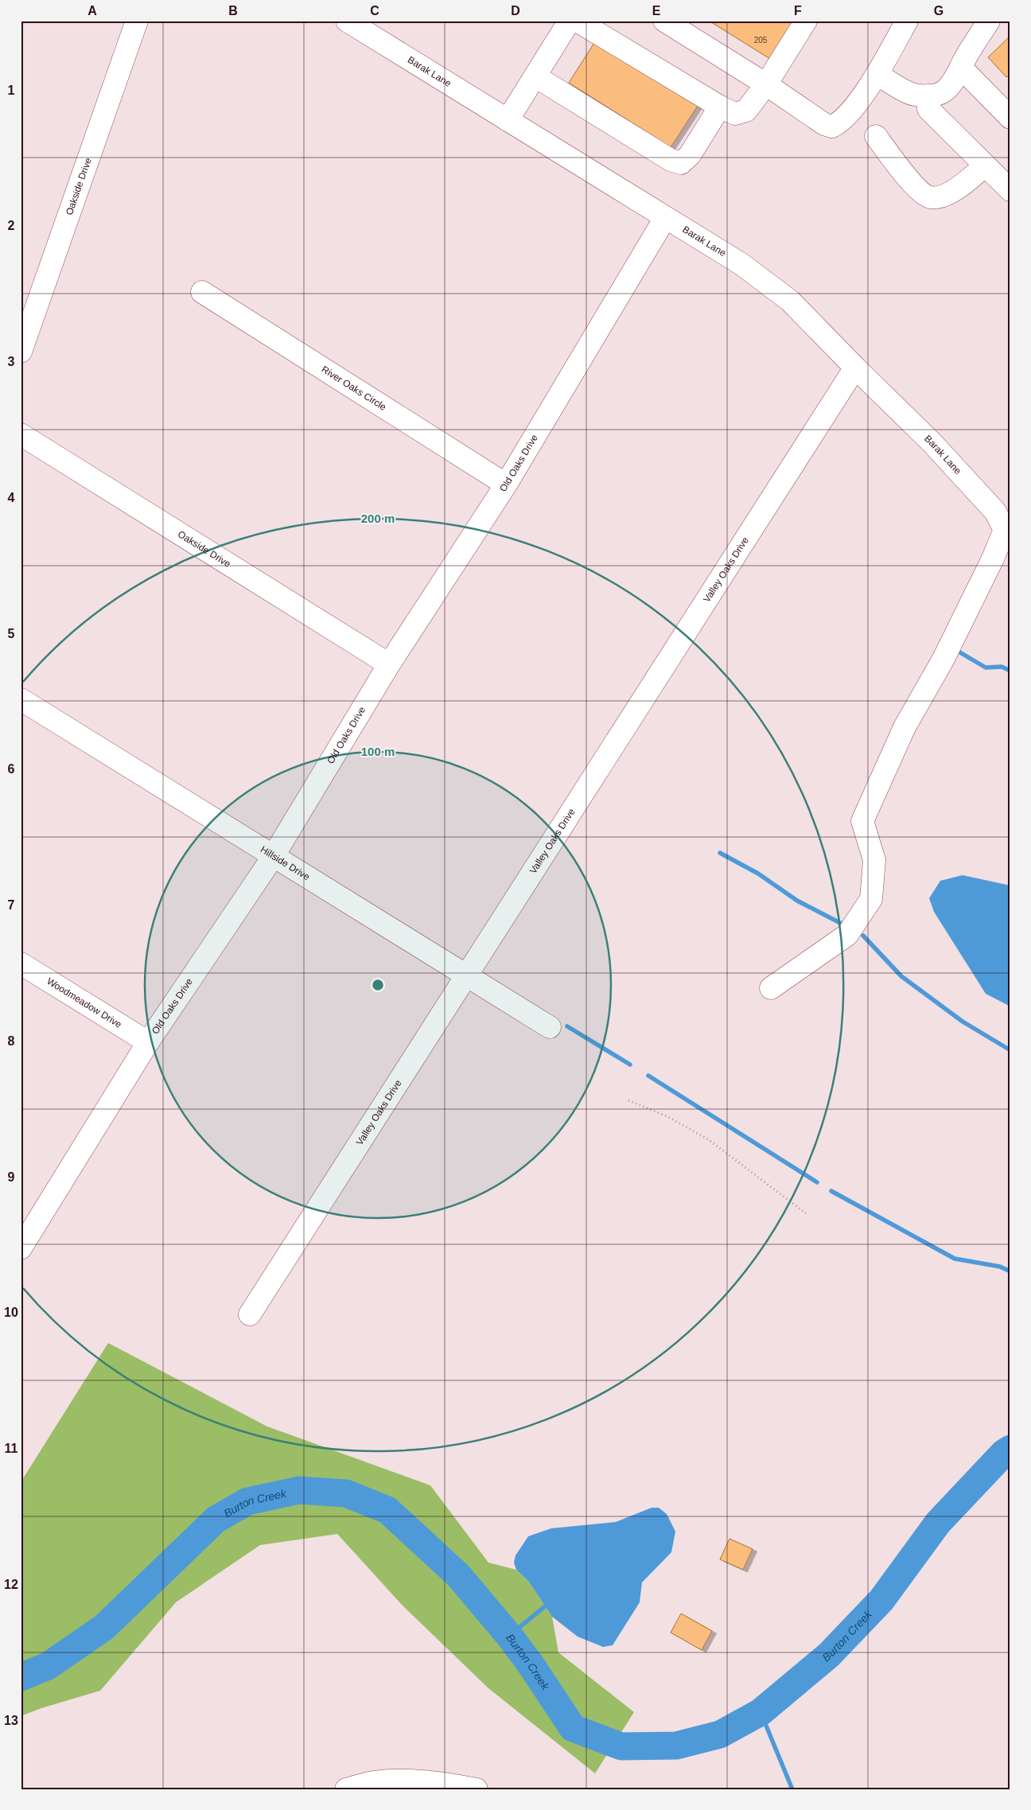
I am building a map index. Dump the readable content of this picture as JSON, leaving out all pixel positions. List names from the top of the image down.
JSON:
{
  "streets": {
    "street": [
      "Barak Lane",
      "Oakside Drive",
      "River Oaks Circle",
      "Old Oaks Drive",
      "Valley Oaks Drive",
      "Hillside Drive",
      "Woodmeadow Drive"
    ]
  },
  "crossings": [
    ["Barak Lane", "Old Oaks Drive"],
    ["Barak Lane", "Valley Oaks Drive"],
    ["Oakside Drive", "Old Oaks Drive"],
    ["River Oaks Circle", "Old Oaks Drive"],
    ["Old Oaks Drive", "Hillside Drive"],
    ["Old Oaks Drive", "Woodmeadow Drive"],
    ["Valley Oaks Drive", "Hillside Drive"]
  ],
  "water": ["Burton Creek"],
  "house_numbers": ["205"],
  "grid": {
    "columns": [
      "A",
      "B",
      "C",
      "D",
      "E",
      "F",
      "G"
    ],
    "rows": [
      "1",
      "2",
      "3",
      "4",
      "5",
      "6",
      "7",
      "8",
      "9",
      "10",
      "11",
      "12",
      "13"
    ]
  },
  "rings": ["200 m", "100 m"]
}
